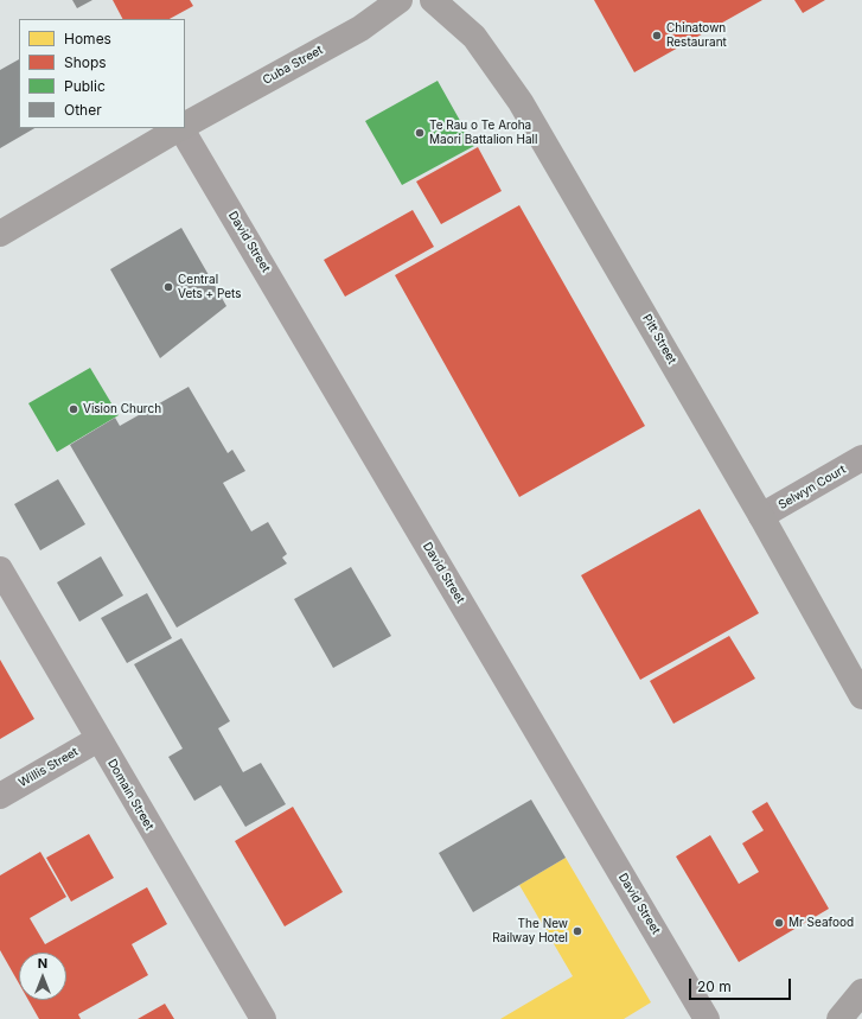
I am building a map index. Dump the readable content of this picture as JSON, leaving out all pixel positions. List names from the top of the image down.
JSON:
{
  "streets": {
    "main road": ["Cuba Street", "Pitt Street"],
    "street": [
      "David Street",
      "Selwyn Court",
      "Willis Street",
      "Domain Street"
    ]
  },
  "crossings": [
    ["Pitt Street", "Selwyn Court"],
    ["Willis Street", "Domain Street"]
  ],
  "places": [
    "Chinatown Restaurant",
    "Te Rau o Te Aroha Maori Battalion Hall",
    "Central Vets + Pets",
    "Vision Church",
    "Mr Seafood",
    "The New Railway Hotel"
  ],
  "legend": [
    "Homes",
    "Shops",
    "Public",
    "Other"
  ],
  "scale_bar": "20 m",
  "north": "top"
}
